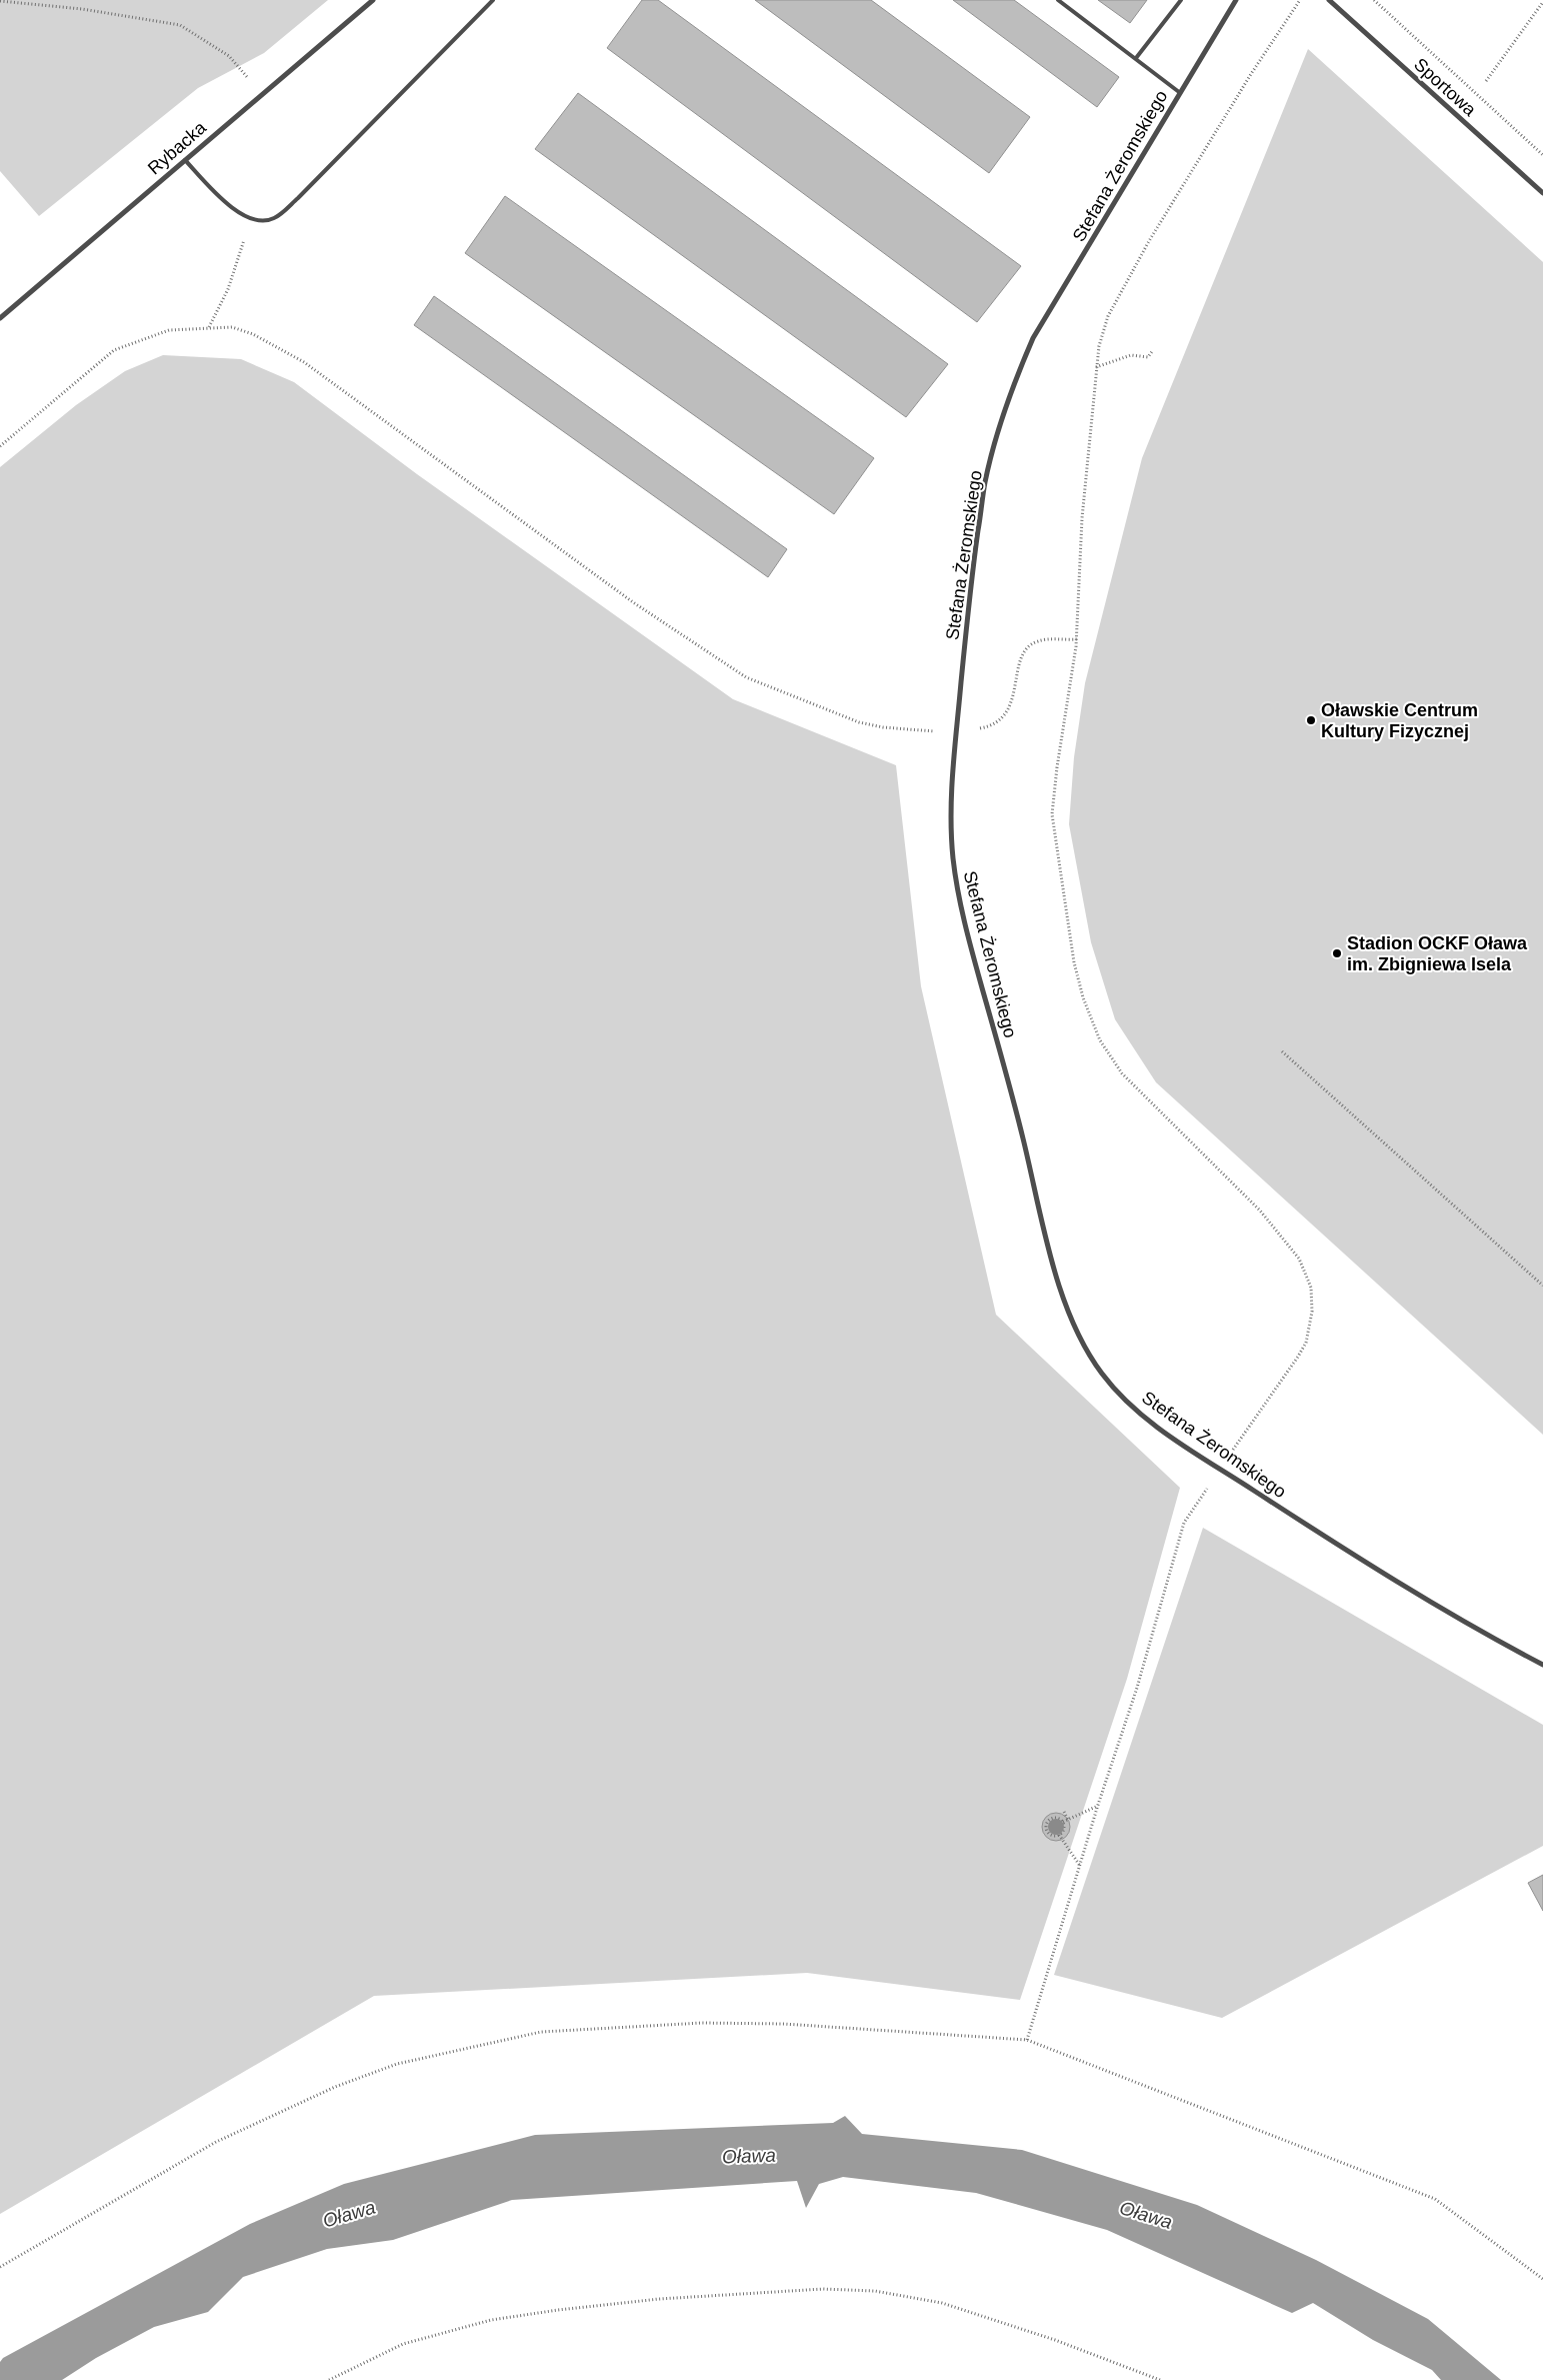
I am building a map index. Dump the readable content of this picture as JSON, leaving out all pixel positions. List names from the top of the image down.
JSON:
{
  "streets": {
    "street": ["Sportowa", "Rybacka", "Stefana Żeromskiego"]
  },
  "water": ["Oława"],
  "places": ["Oławskie Centrum Kultury Fizycznej", "Stadion OCKF Oława im. Zbigniewa Isela"]
}
